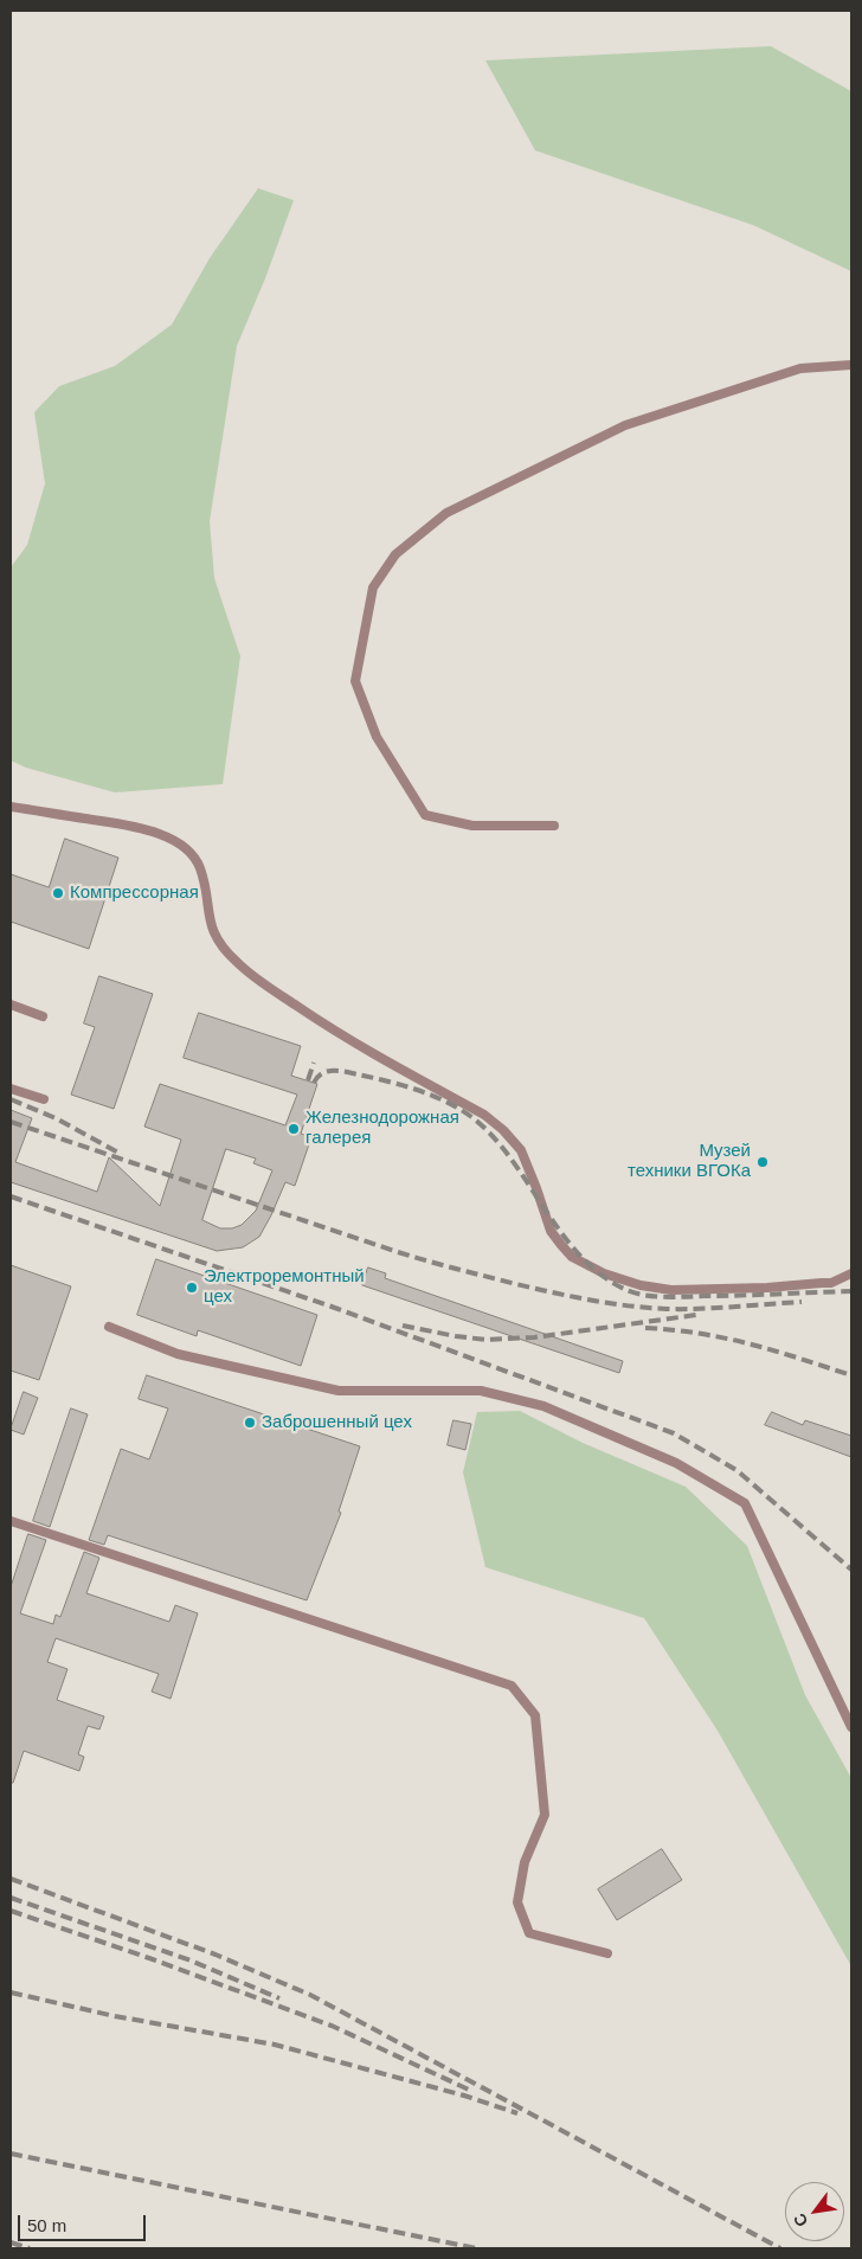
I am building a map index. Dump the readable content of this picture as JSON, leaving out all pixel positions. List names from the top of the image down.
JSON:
{
  "places": [
    "Компрессорная",
    "Железнодорожная галерея",
    "Музей техники ВГОКа",
    "Электроремонтный цех",
    "Заброшенный цех"
  ],
  "scale_bar": "50 m",
  "north": "bottom left"
}
